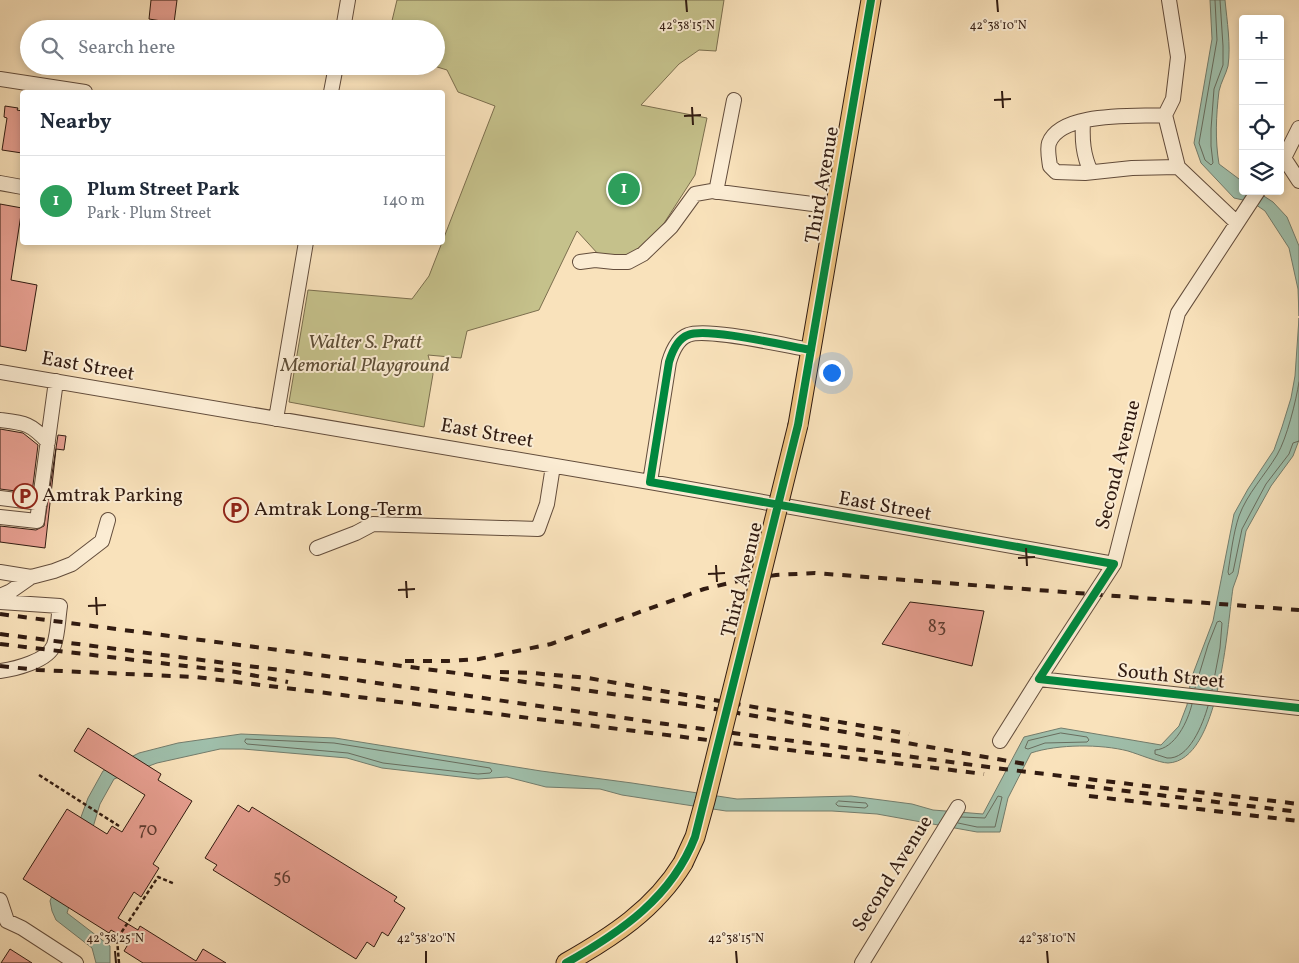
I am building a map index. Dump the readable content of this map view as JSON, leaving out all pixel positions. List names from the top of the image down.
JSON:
{
  "streets": {
    "main road": ["Third Avenue"],
    "street": ["East Street", "Second Avenue", "South Street"]
  },
  "crossings": [
    ["East Street", "Second Avenue"],
    ["Second Avenue", "South Street"]
  ],
  "parks": ["Walter S. Pratt Memorial Playground"],
  "places": {
    "parking": ["Amtrak Parking", "Amtrak Long-Term"]
  },
  "house_numbers": ["83", "70", "56"],
  "page": {
    "map_buttons": ["+", "−"],
    "search": "Search here",
    "heading": "Nearby",
    "list": [
      {
        "mark": "1",
        "name": "Plum Street Park",
        "note": "Park · Plum Street",
        "value": "140 m"
      }
    ],
    "pins": "1"
  },
  "coordinates": [
    "42°38'15\"N",
    "42°38'10\"N",
    "42°38'25\"N",
    "42°38'20\"N"
  ]
}
